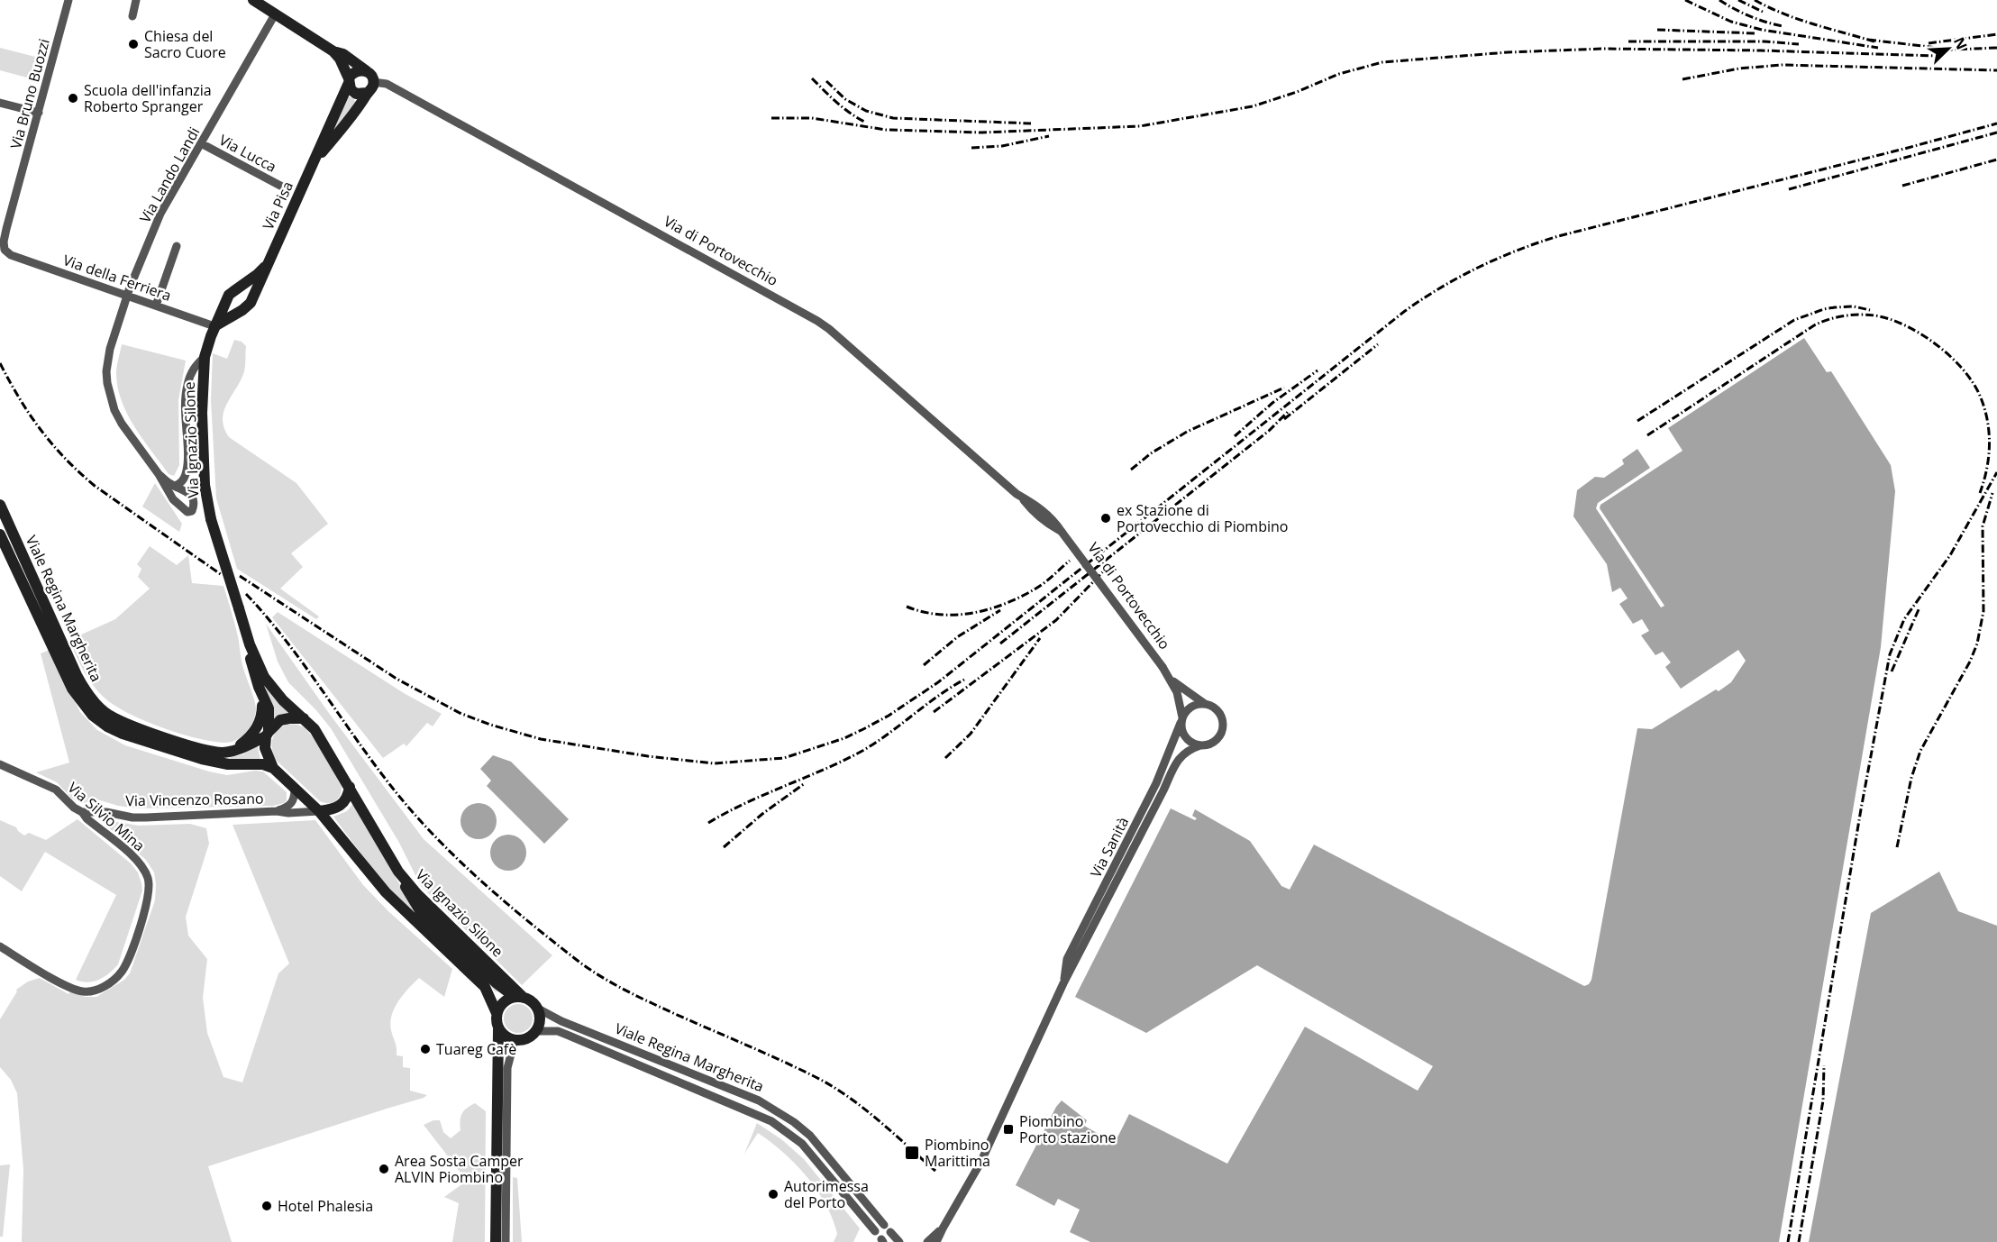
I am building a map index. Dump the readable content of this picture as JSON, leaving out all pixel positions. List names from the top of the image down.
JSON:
{
  "streets": {
    "main road": ["Via Pisa", "Via Ignazio Silone", "Viale Regina Margherita"],
    "street": [
      "Via Bruno Buozzi",
      "Via Lucca",
      "Via Lando Landi",
      "Via di Portovecchio",
      "Via della Ferriera",
      "Via Vincenzo Rosano",
      "Via Silvio Mina",
      "Via Sanità"
    ]
  },
  "crossings": [
    ["Via Bruno Buozzi", "Via della Ferriera"],
    ["Via Lucca", "Via Lando Landi"],
    ["Via Lando Landi", "Via della Ferriera"],
    ["Via Pisa", "Via di Portovecchio"],
    ["Via Pisa", "Via della Ferriera"],
    ["Via Pisa", "Via Ignazio Silone"],
    ["Via di Portovecchio", "Via Sanità"],
    ["Via della Ferriera", "Via Ignazio Silone"],
    ["Via Ignazio Silone", "Viale Regina Margherita"],
    ["Via Vincenzo Rosano", "Via Silvio Mina"]
  ],
  "places": {
    "other": [
      "Chiesa del Sacro Cuore",
      "Scuola dell'infanzia Roberto Spranger",
      "ex Stazione di Portovecchio di Piombino",
      "Tuareg Cafè",
      "Area Sosta Camper ALVIN Piombino",
      "Autorimessa del Porto",
      "Hotel Phalesia"
    ],
    "transit": ["Piombino Porto stazione", "Piombino Marittima"]
  },
  "north": "top right"
}
